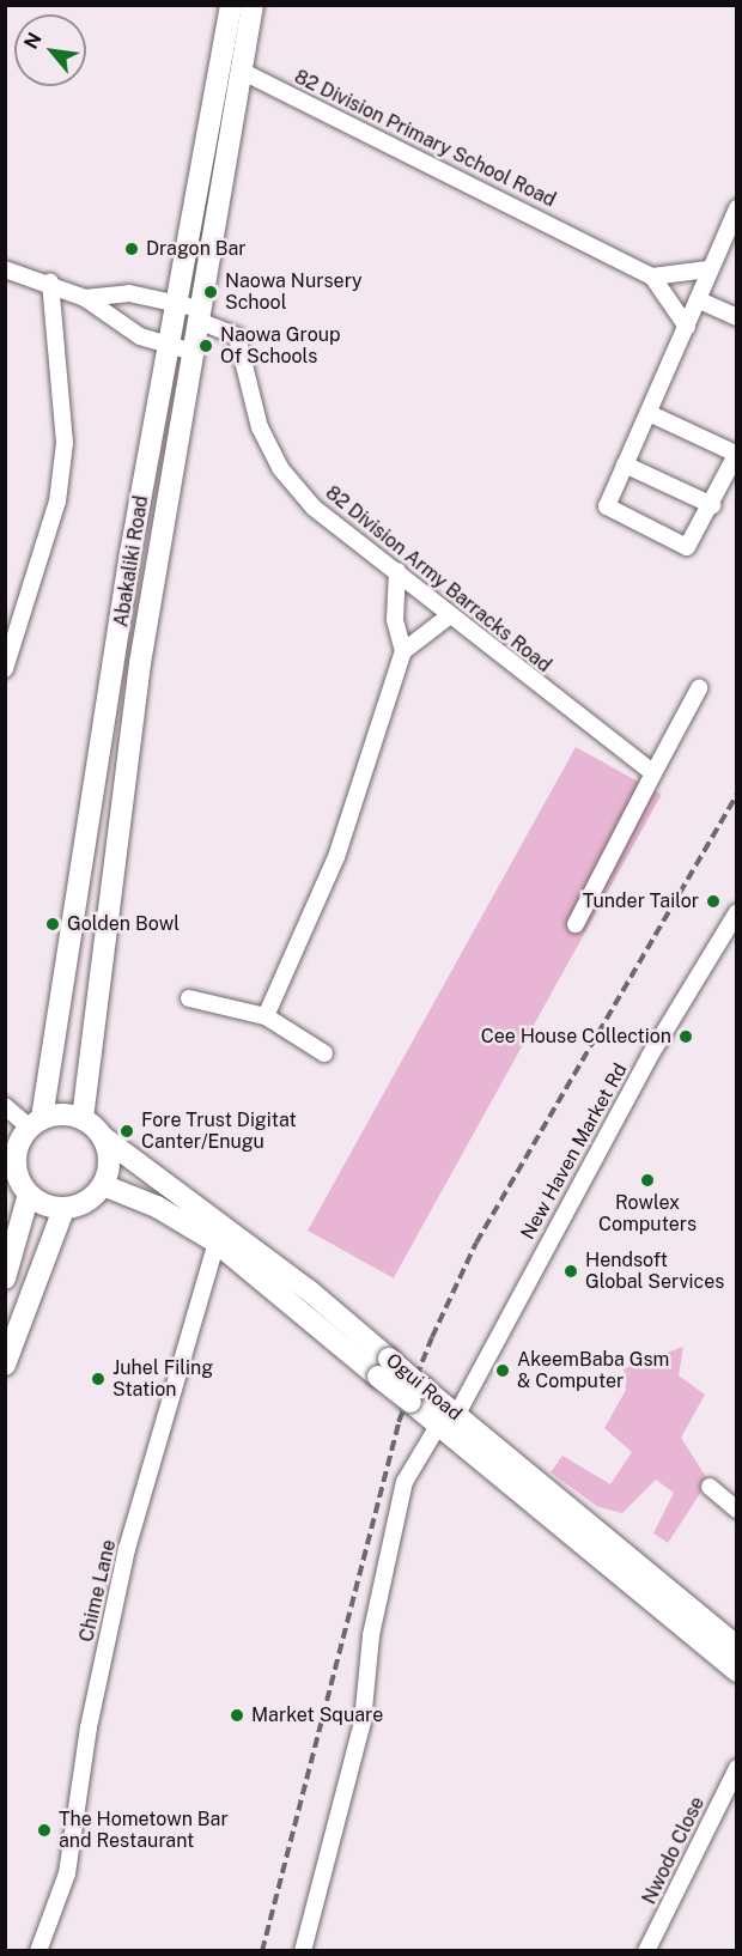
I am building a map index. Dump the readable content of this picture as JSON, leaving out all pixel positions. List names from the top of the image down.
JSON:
{
  "streets": {
    "main road": ["Abakaliki Road", "Ogui Road"],
    "street": [
      "82 Division Primary School Road",
      "82 Division Army Barracks Road",
      "New Haven Market Rd",
      "Chime Lane",
      "Nwodo Close"
    ]
  },
  "crossings": [
    ["82 Division Primary School Road", "Abakaliki Road"],
    ["Abakaliki Road", "82 Division Army Barracks Road"],
    ["Abakaliki Road", "Ogui Road"],
    ["New Haven Market Rd", "Ogui Road"],
    ["Ogui Road", "Chime Lane"]
  ],
  "places": [
    "Dragon Bar",
    "Naowa Nursery School",
    "Naowa Group Of Schools",
    "Tunder Tailor",
    "Golden Bowl",
    "Cee House Collection",
    "Fore Trust Digitat Canter/Enugu",
    "Rowlex Computers",
    "Hendsoft Global Services",
    "AkeemBaba Gsm & Computer",
    "Juhel Filing Station",
    "Market Square",
    "The Hometown Bar and Restaurant"
  ],
  "north": "top left"
}
